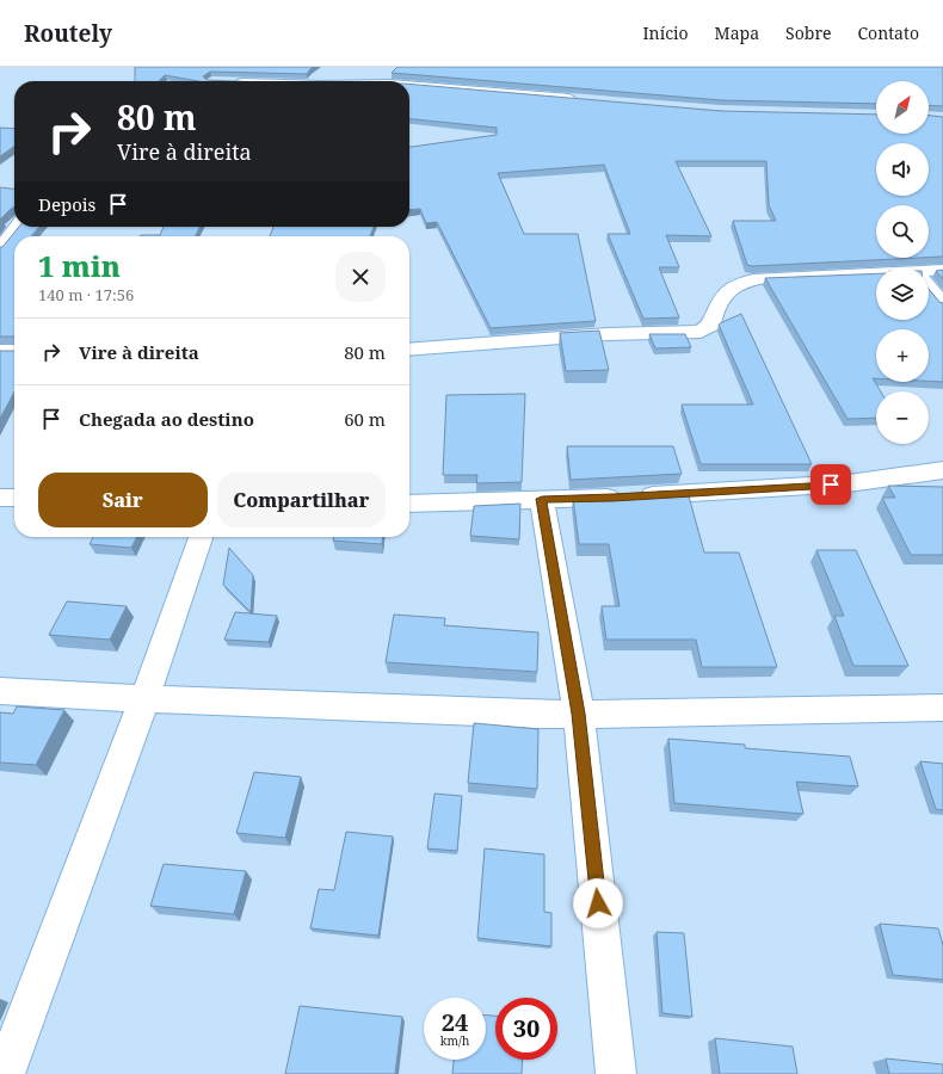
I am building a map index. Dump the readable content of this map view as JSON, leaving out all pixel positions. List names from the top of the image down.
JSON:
{
  "north": "top right",
  "page": {
    "header": "Routely",
    "nav": [
      "Início",
      "Mapa",
      "Sobre",
      "Contato"
    ],
    "map_buttons": ["+", "−"],
    "turn": ["80 m", "Vire à direita"],
    "then": "Depois",
    "heading": ["1 min", "140 m · 17:56"],
    "list": [
      {
        "name": "Vire à direita",
        "value": "80 m"
      },
      {
        "name": "Chegada ao destino",
        "value": "60 m"
      }
    ],
    "buttons": ["Sair", "Compartilhar"],
    "speed": "24 km/h",
    "limit": "30"
  }
}
